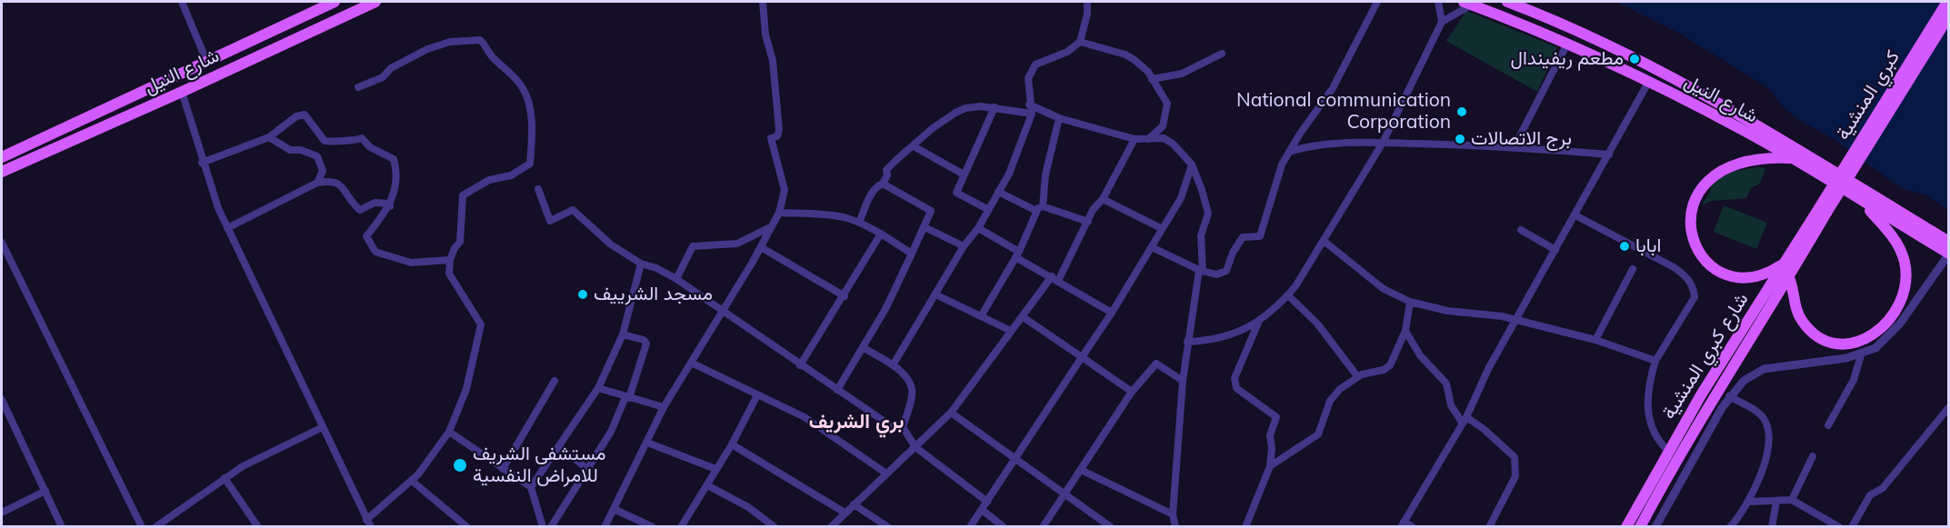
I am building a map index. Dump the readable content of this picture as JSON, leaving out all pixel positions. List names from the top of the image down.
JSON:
{
  "streets": {
    "main road": ["شارع النيل", "كبري المنشية", "شارع كبري المنشية"]
  },
  "crossings": [
    ["كبري المنشية", "شارع كبري المنشية"]
  ],
  "districts": ["بري الشريف"],
  "places": [
    "مطعم ريفيندال",
    "National communication Corporation",
    "برج الاتصالات",
    "ابابا",
    "مسجد الشرييف",
    "مستشفى الشريف للامراض النفسية"
  ]
}
